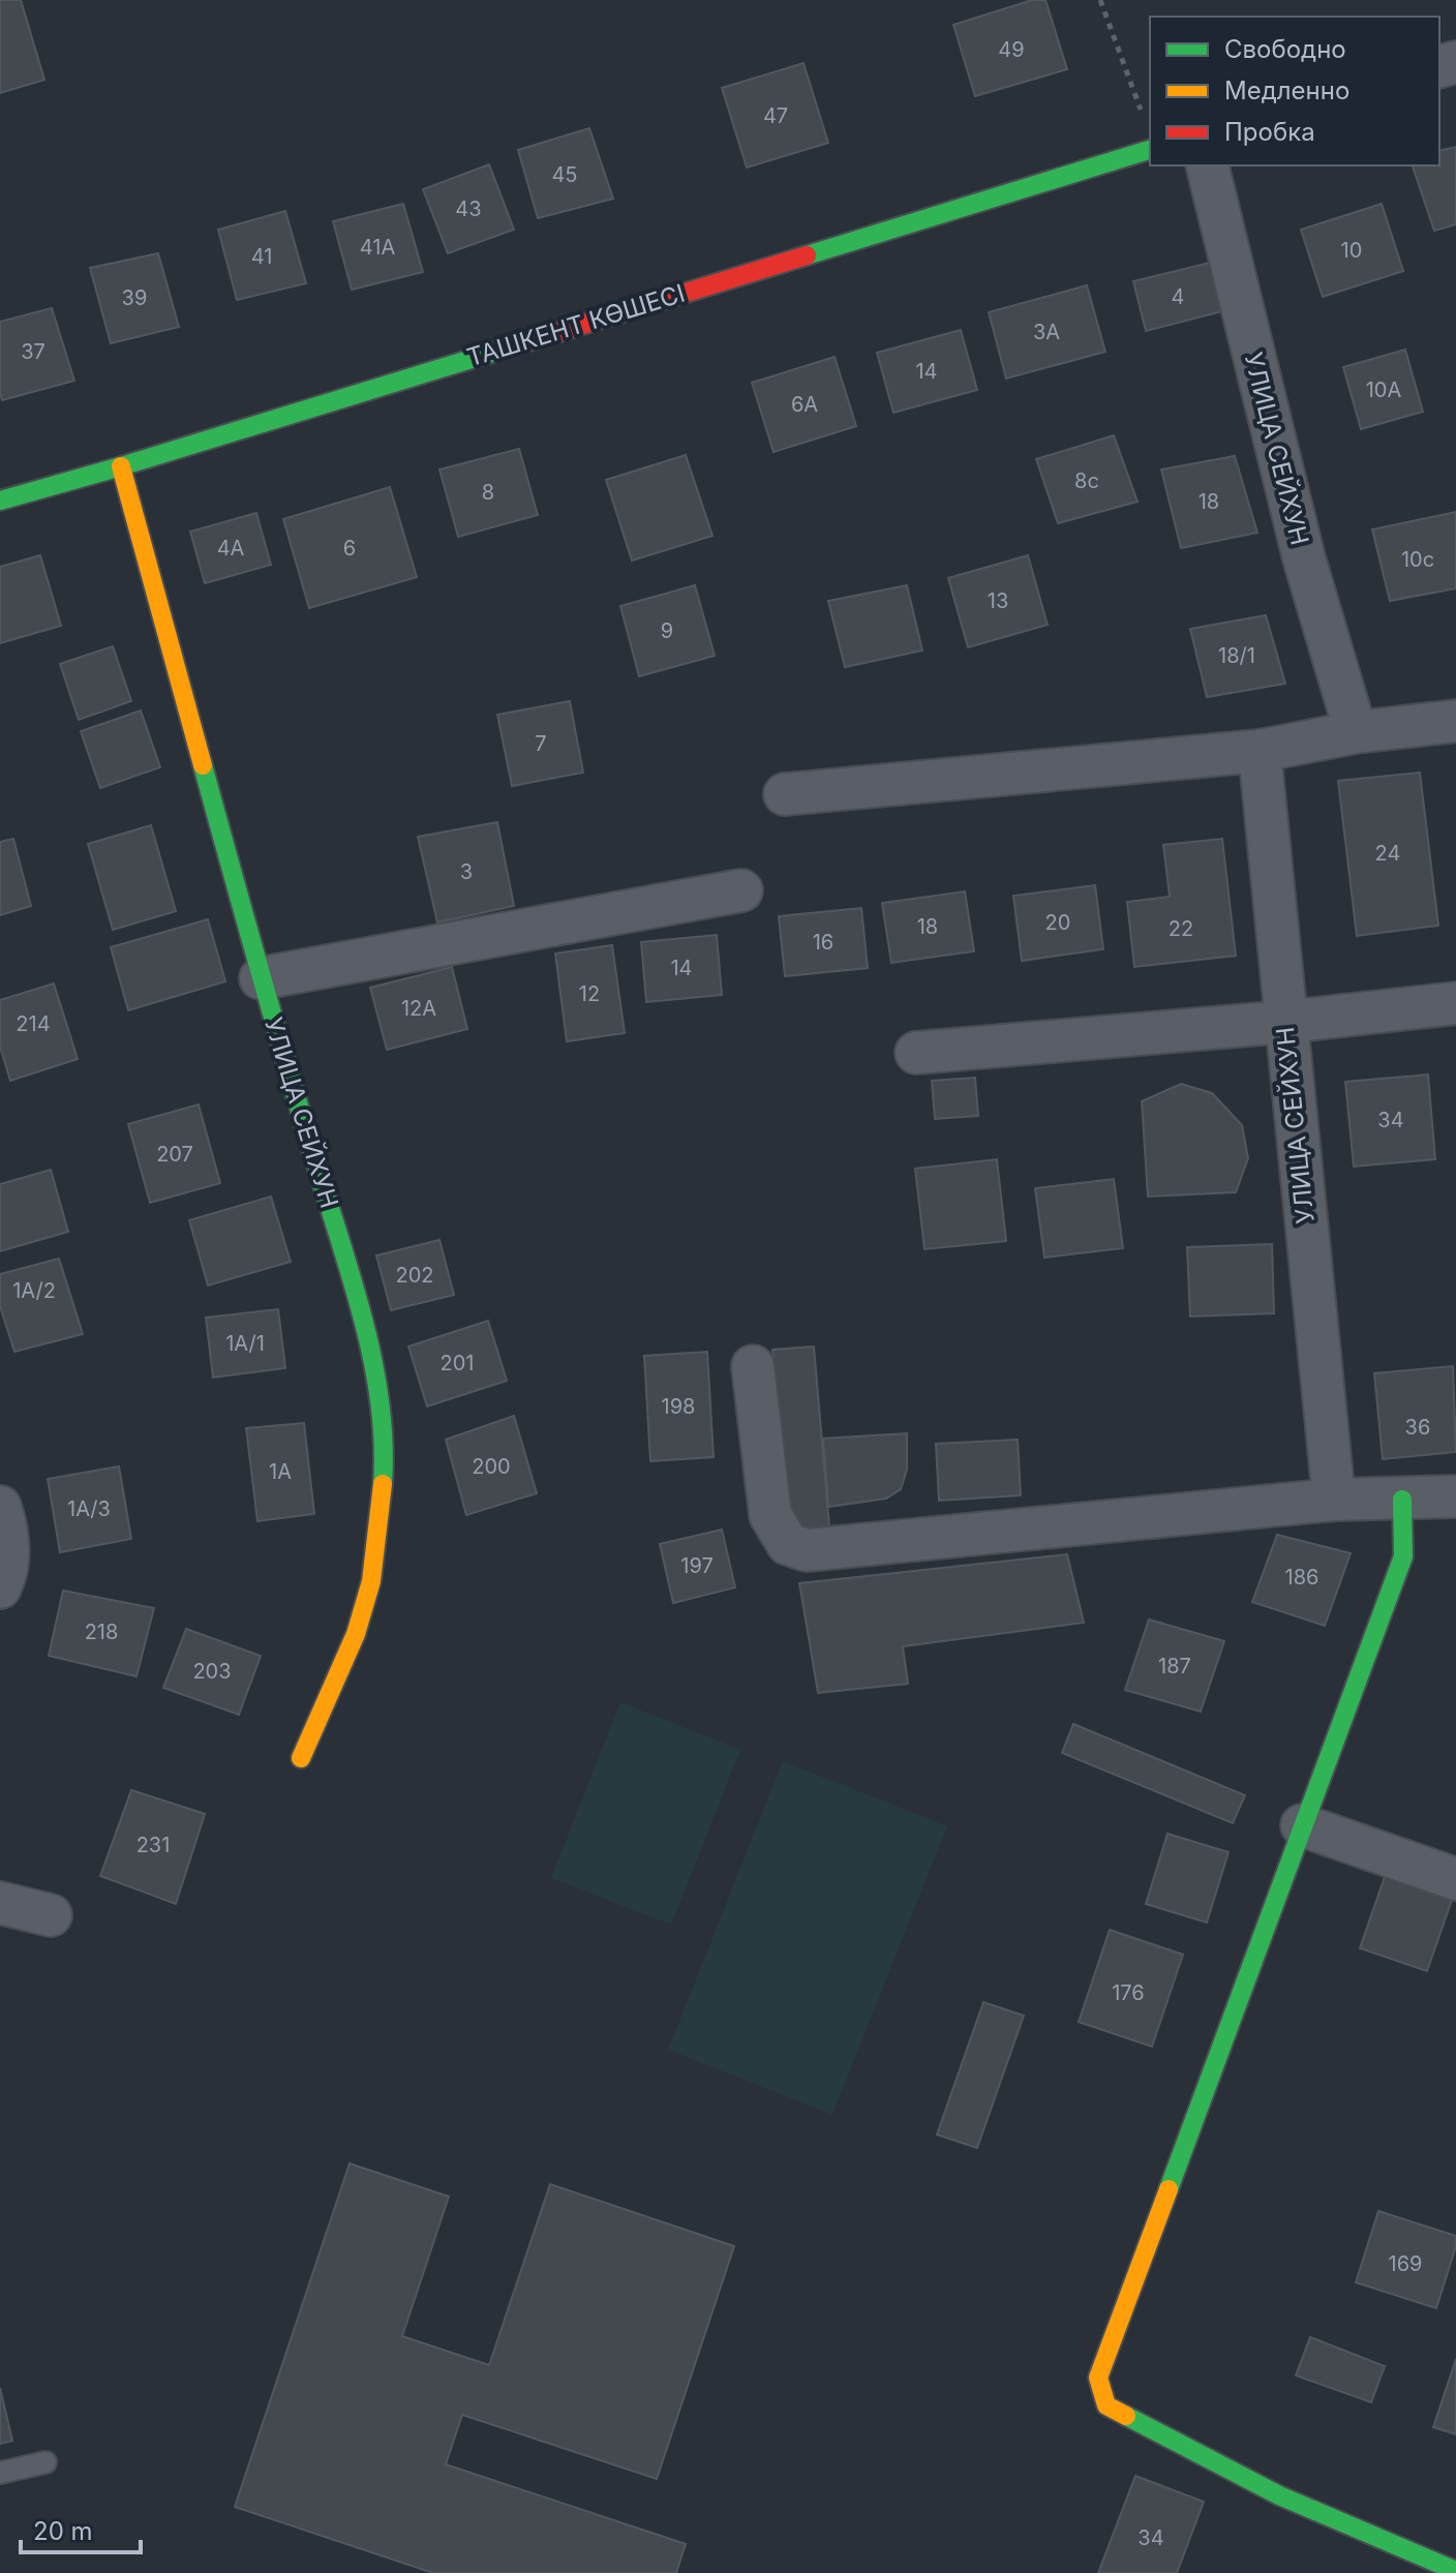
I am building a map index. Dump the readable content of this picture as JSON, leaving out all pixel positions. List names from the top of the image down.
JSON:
{
  "streets": {
    "street": ["ТАШКЕНТ КӨШЕСІ", "УЛИЦА СЕЙХУН"]
  },
  "crossings": [
    ["ТАШКЕНТ КӨШЕСІ", "УЛИЦА СЕЙХУН"]
  ],
  "house_numbers": [
    "49",
    "47",
    "45",
    "43",
    "41А",
    "10",
    "41",
    "4",
    "39",
    "3А",
    "37",
    "14",
    "10А",
    "6А",
    "8с",
    "8",
    "18",
    "4А",
    "6",
    "10с",
    "13",
    "9",
    "18/1",
    "7",
    "24",
    "3",
    "20",
    "18",
    "22",
    "16",
    "14",
    "12",
    "12А",
    "214",
    "34",
    "207",
    "202",
    "1А/2",
    "1А/1",
    "201",
    "198",
    "36",
    "200",
    "1А",
    "1А/3",
    "197",
    "186",
    "218",
    "187",
    "203",
    "231",
    "176",
    "169",
    "34"
  ],
  "legend": ["Свободно", "Медленно", "Пробка"],
  "scale_bar": "20 m"
}
